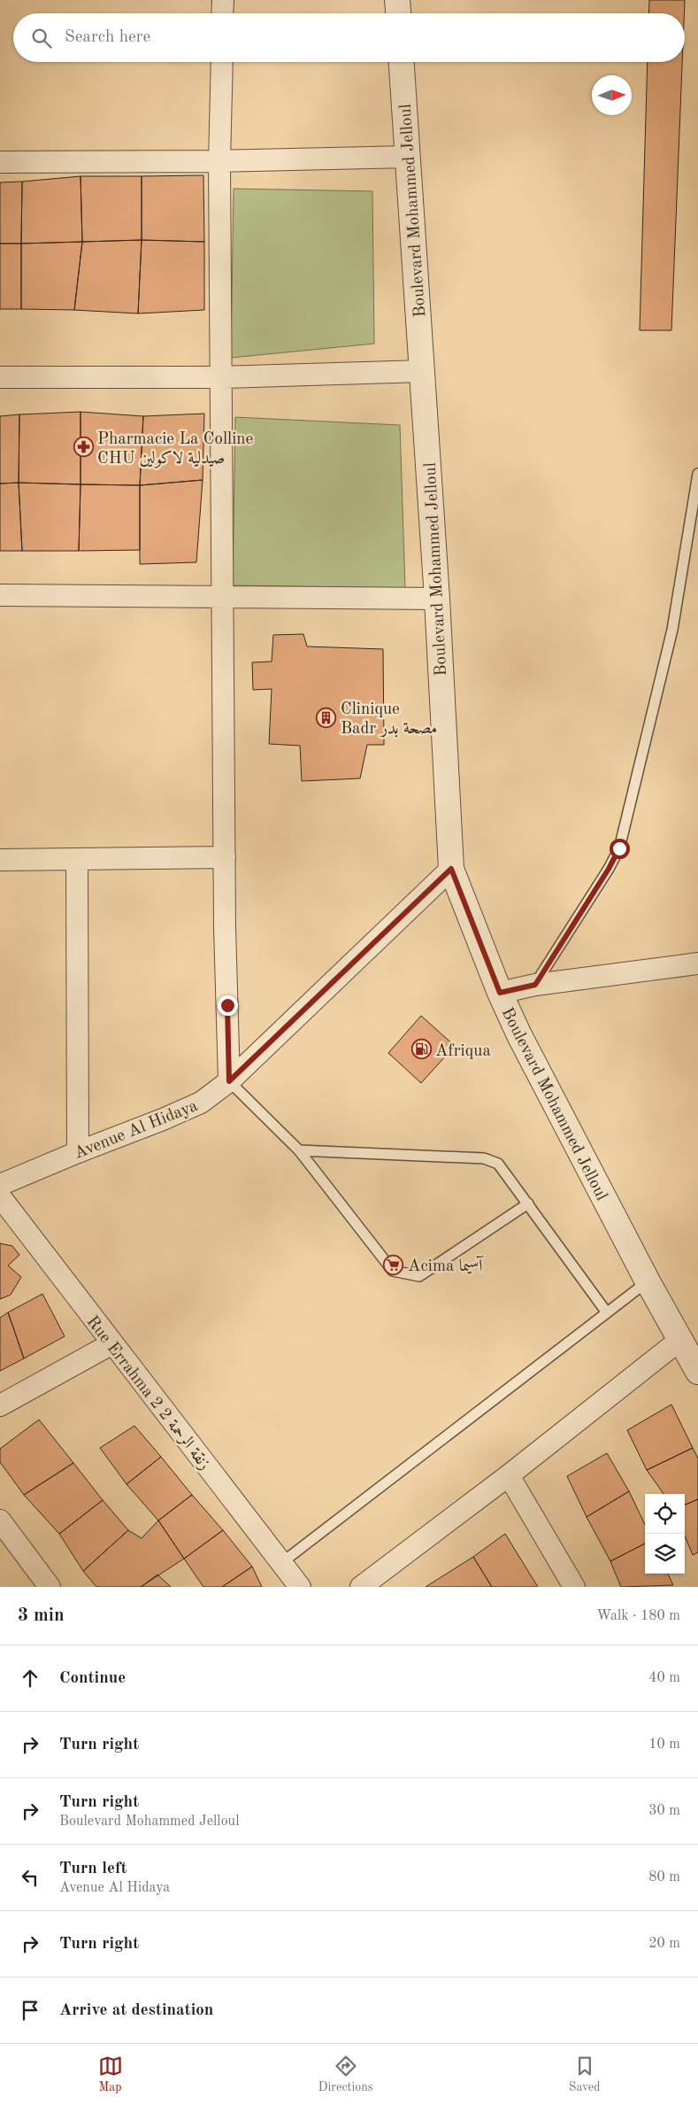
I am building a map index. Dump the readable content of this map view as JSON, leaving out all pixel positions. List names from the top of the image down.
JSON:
{
  "streets": {
    "street": ["Boulevard Mohammed Jelloul", "Avenue Al Hidaya", "Rue Errahma 2 2 زنقة الرحمة"]
  },
  "crossings": [
    ["Boulevard Mohammed Jelloul", "Avenue Al Hidaya"]
  ],
  "places": {
    "pharmacy": ["Pharmacie La Colline CHU صيدلية لاكولين"],
    "building": ["Clinique Badr مصحة بدر"],
    "fuel station": ["Afriqua"],
    "supermarket": ["Acima آسيما"]
  },
  "north": "right",
  "page": {
    "search": "Search here",
    "heading": ["3 min", "Walk · 180 m"],
    "list": [
      ["Continue", "40 m"],
      ["Turn right", "10 m"],
      ["Turn right", "Boulevard Mohammed Jelloul", "30 m"],
      ["Turn left", "Avenue Al Hidaya", "80 m"],
      ["Turn right", "20 m"],
      "Arrive at destination"
    ],
    "nav": ["Map", "Directions", "Saved"]
  }
}
